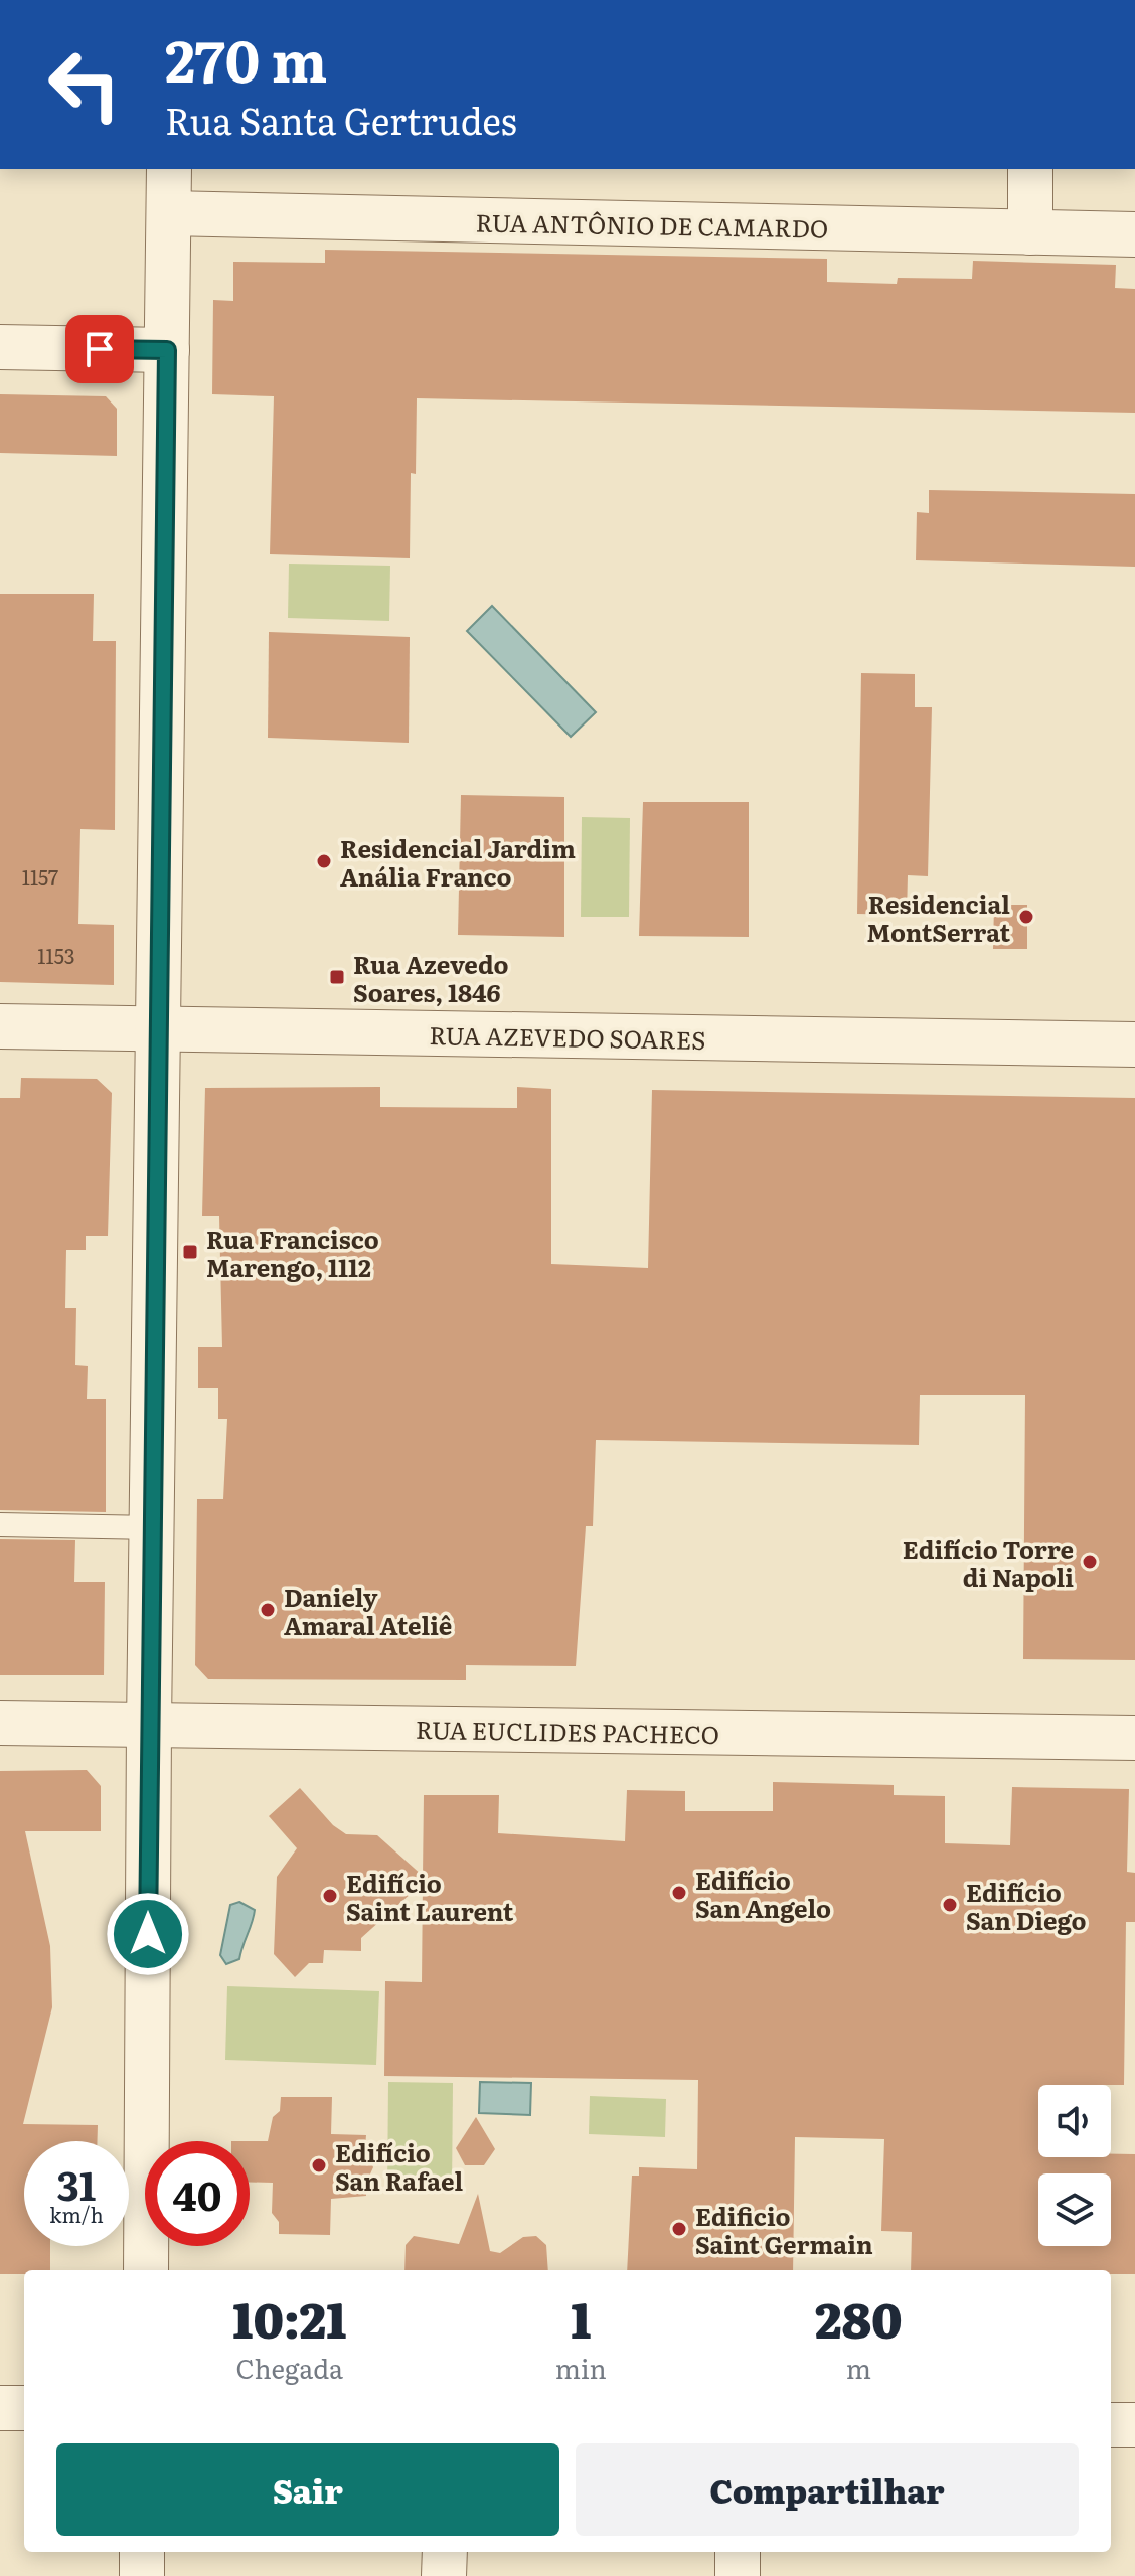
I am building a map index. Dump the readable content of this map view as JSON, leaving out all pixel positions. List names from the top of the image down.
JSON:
{
  "streets": {
    "street": ["RUA ANTÔNIO DE CAMARDO", "RUA AZEVEDO SOARES", "RUA EUCLIDES PACHECO"]
  },
  "places": {
    "other": [
      "Residencial Jardim Anália Franco",
      "Residencial MontSerrat",
      "Edifício Torre di Napoli",
      "Daniely Amaral Ateliê",
      "Edifício San Angelo",
      "Edifício Saint Laurent",
      "Edifício San Diego",
      "Edifício San Rafael",
      "Edificio Saint Germain"
    ],
    "transit": ["Rua Azevedo Soares, 1846", "Rua Francisco Marengo, 1112"]
  },
  "house_numbers": ["1157", "1153"],
  "page": {
    "turn": ["270 m", "Rua Santa Gertrudes"],
    "speed": "31 km/h",
    "limit": "40",
    "eta": [
      "10:21",
      "Chegada",
      "1",
      "min",
      "280",
      "m"
    ],
    "buttons": ["Sair", "Compartilhar"]
  }
}
